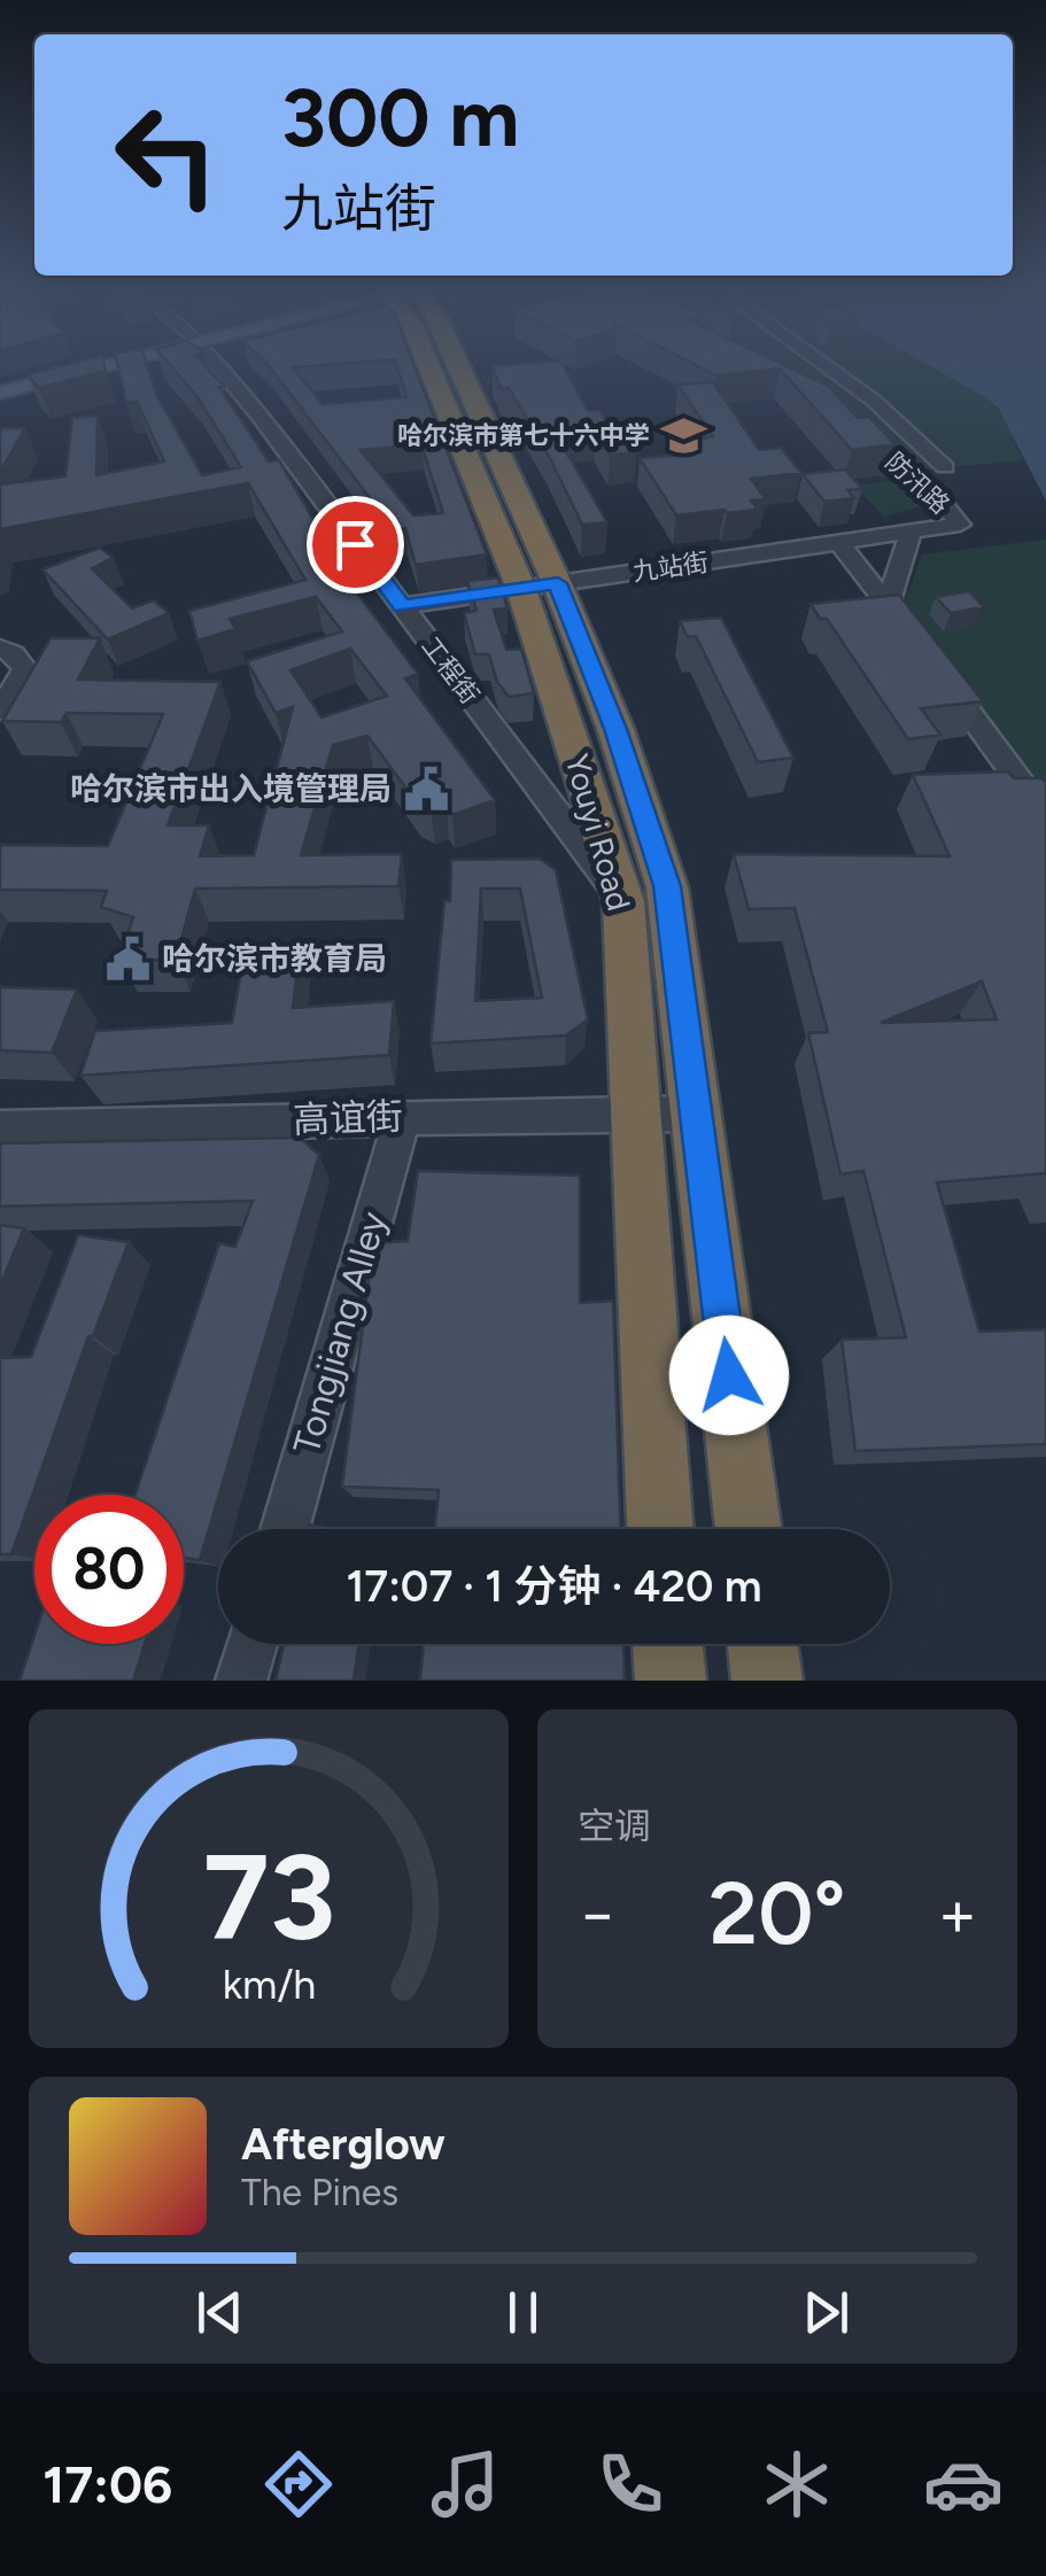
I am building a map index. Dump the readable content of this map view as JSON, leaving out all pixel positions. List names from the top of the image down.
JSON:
{
  "streets": {
    "highway": ["Youyi Road"],
    "street": [
      "防汛路",
      "九站街",
      "工程街",
      "高谊街",
      "Tongjiang Alley"
    ]
  },
  "crossings": [
    ["防汛路", "九站街"],
    ["九站街", "工程街"],
    ["九站街", "Youyi Road"],
    ["工程街", "Youyi Road"],
    ["Youyi Road", "高谊街"],
    ["高谊街", "Tongjiang Alley"]
  ],
  "places": {
    "school or university": ["哈尔滨市第七十六中学"],
    "public building": ["哈尔滨市出入境管理局", "哈尔滨市教育局"]
  },
  "page": {
    "turn": ["300 m", "九站街"],
    "limit": "80",
    "trip": "17:07 · 1 分钟 · 420 m",
    "tile": "空调",
    "heat": ["−", "20°", "+"],
    "song": ["Afterglow", "The Pines"],
    "tabs": "17:06",
    "gauge": ["73", "km/h"]
  }
}
